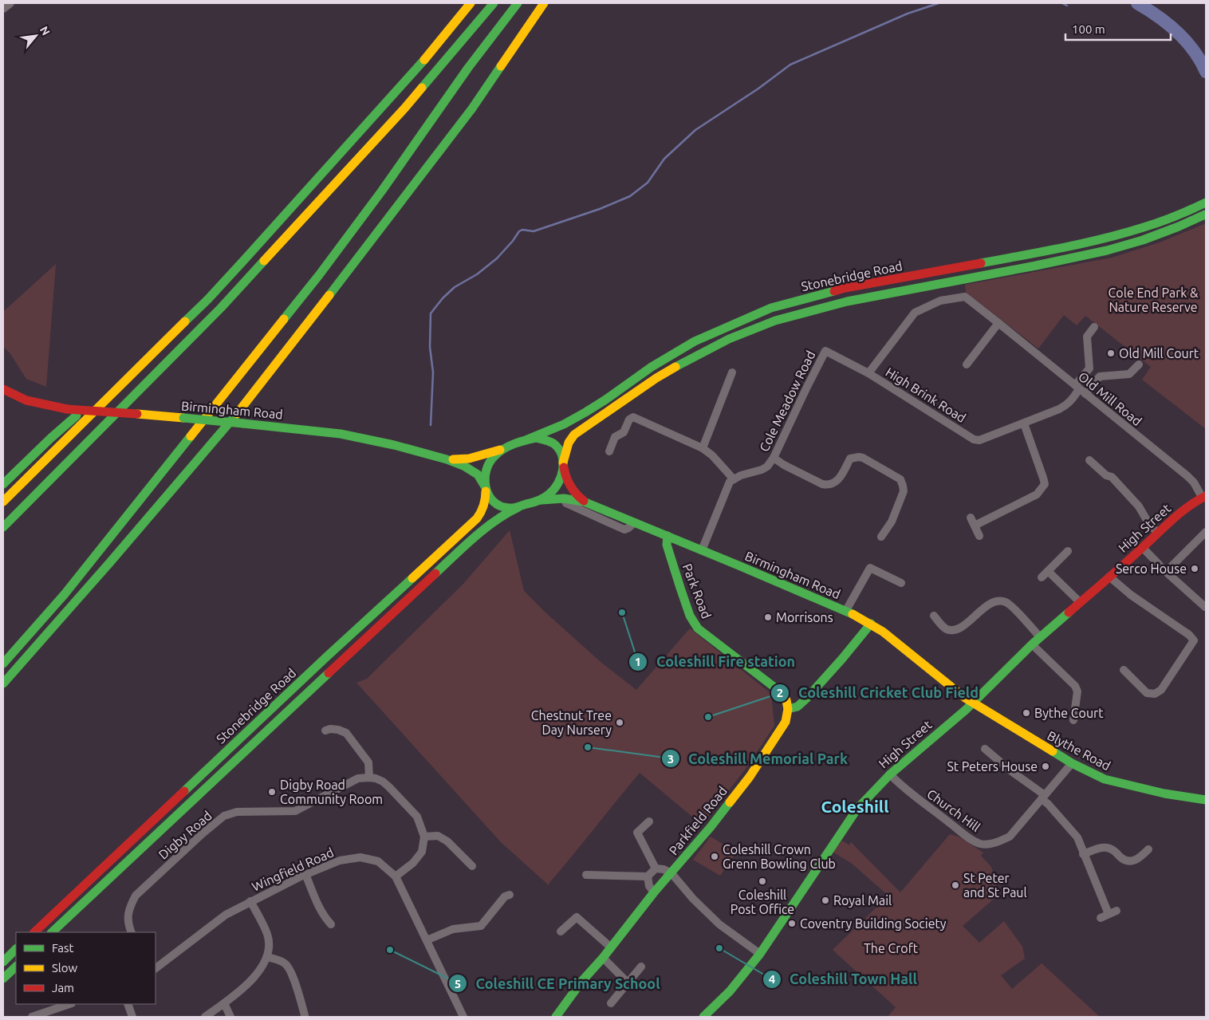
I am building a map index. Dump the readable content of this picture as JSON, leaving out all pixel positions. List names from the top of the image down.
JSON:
{
  "streets": {
    "main road": [
      "Stonebridge Road",
      "Birmingham Road",
      "High Street",
      "Park Road",
      "Blythe Road",
      "Parkfield Road"
    ],
    "street": [
      "High Brink Road",
      "Old Mill Road",
      "Cole Meadow Road",
      "Church Hill",
      "Digby Road",
      "Wingfield Road"
    ]
  },
  "crossings": [
    ["Stonebridge Road", "Birmingham Road"],
    ["High Brink Road", "Old Mill Road"],
    ["High Brink Road", "Cole Meadow Road"],
    ["Old Mill Road", "High Street"],
    ["Birmingham Road", "High Street"],
    ["Birmingham Road", "Park Road"],
    ["Birmingham Road", "Blythe Road"],
    ["High Street", "Blythe Road"],
    ["High Street", "Church Hill"],
    ["Park Road", "Parkfield Road"],
    ["Blythe Road", "Church Hill"]
  ],
  "districts": ["Coleshill"],
  "parks": ["Cole End Park & Nature Reserve", "The Croft"],
  "places": [
    "Old Mill Court",
    "Serco House",
    "Coleshill Fire station",
    "Morrisons",
    "Bythe Court",
    "Coleshill Cricket Club Field",
    "Chestnut Tree Day Nursery",
    "Coleshill Memorial Park",
    "St Peters House",
    "Digby Road Community Room",
    "Coleshill Crown Grenn Bowling Club",
    "Coleshill Post Office",
    "St Peter and St Paul",
    "Royal Mail",
    "Coventry Building Society",
    "Coleshill Town Hall",
    "Coleshill CE Primary School"
  ],
  "legend": ["Fast", "Slow", "Jam"],
  "scale_bar": "100 m",
  "north": "top right"
}
